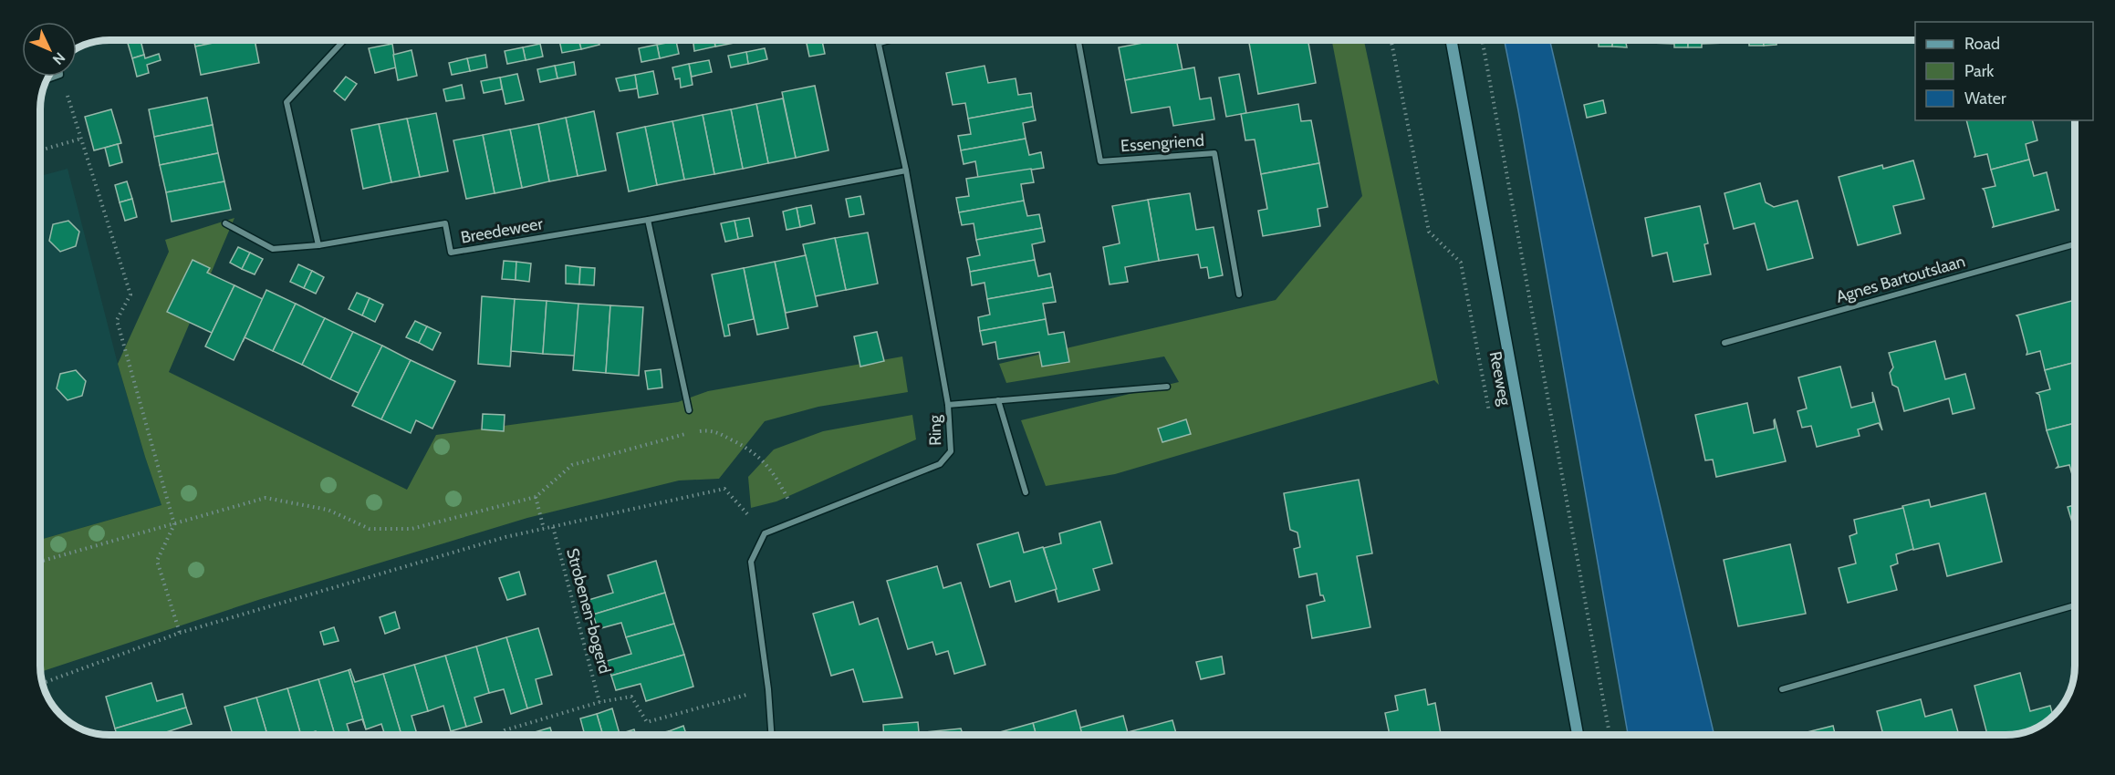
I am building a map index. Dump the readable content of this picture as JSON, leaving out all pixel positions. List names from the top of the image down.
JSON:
{
  "streets": {
    "street": [
      "Essengriend",
      "Breedeweer",
      "Agnes Bartoutslaan",
      "Reeweg",
      "Ring"
    ],
    "path": ["Strobenen-bogerd"]
  },
  "crossings": [
    ["Breedeweer", "Ring"]
  ],
  "legend": ["Road", "Park", "Water"],
  "north": "bottom right"
}
